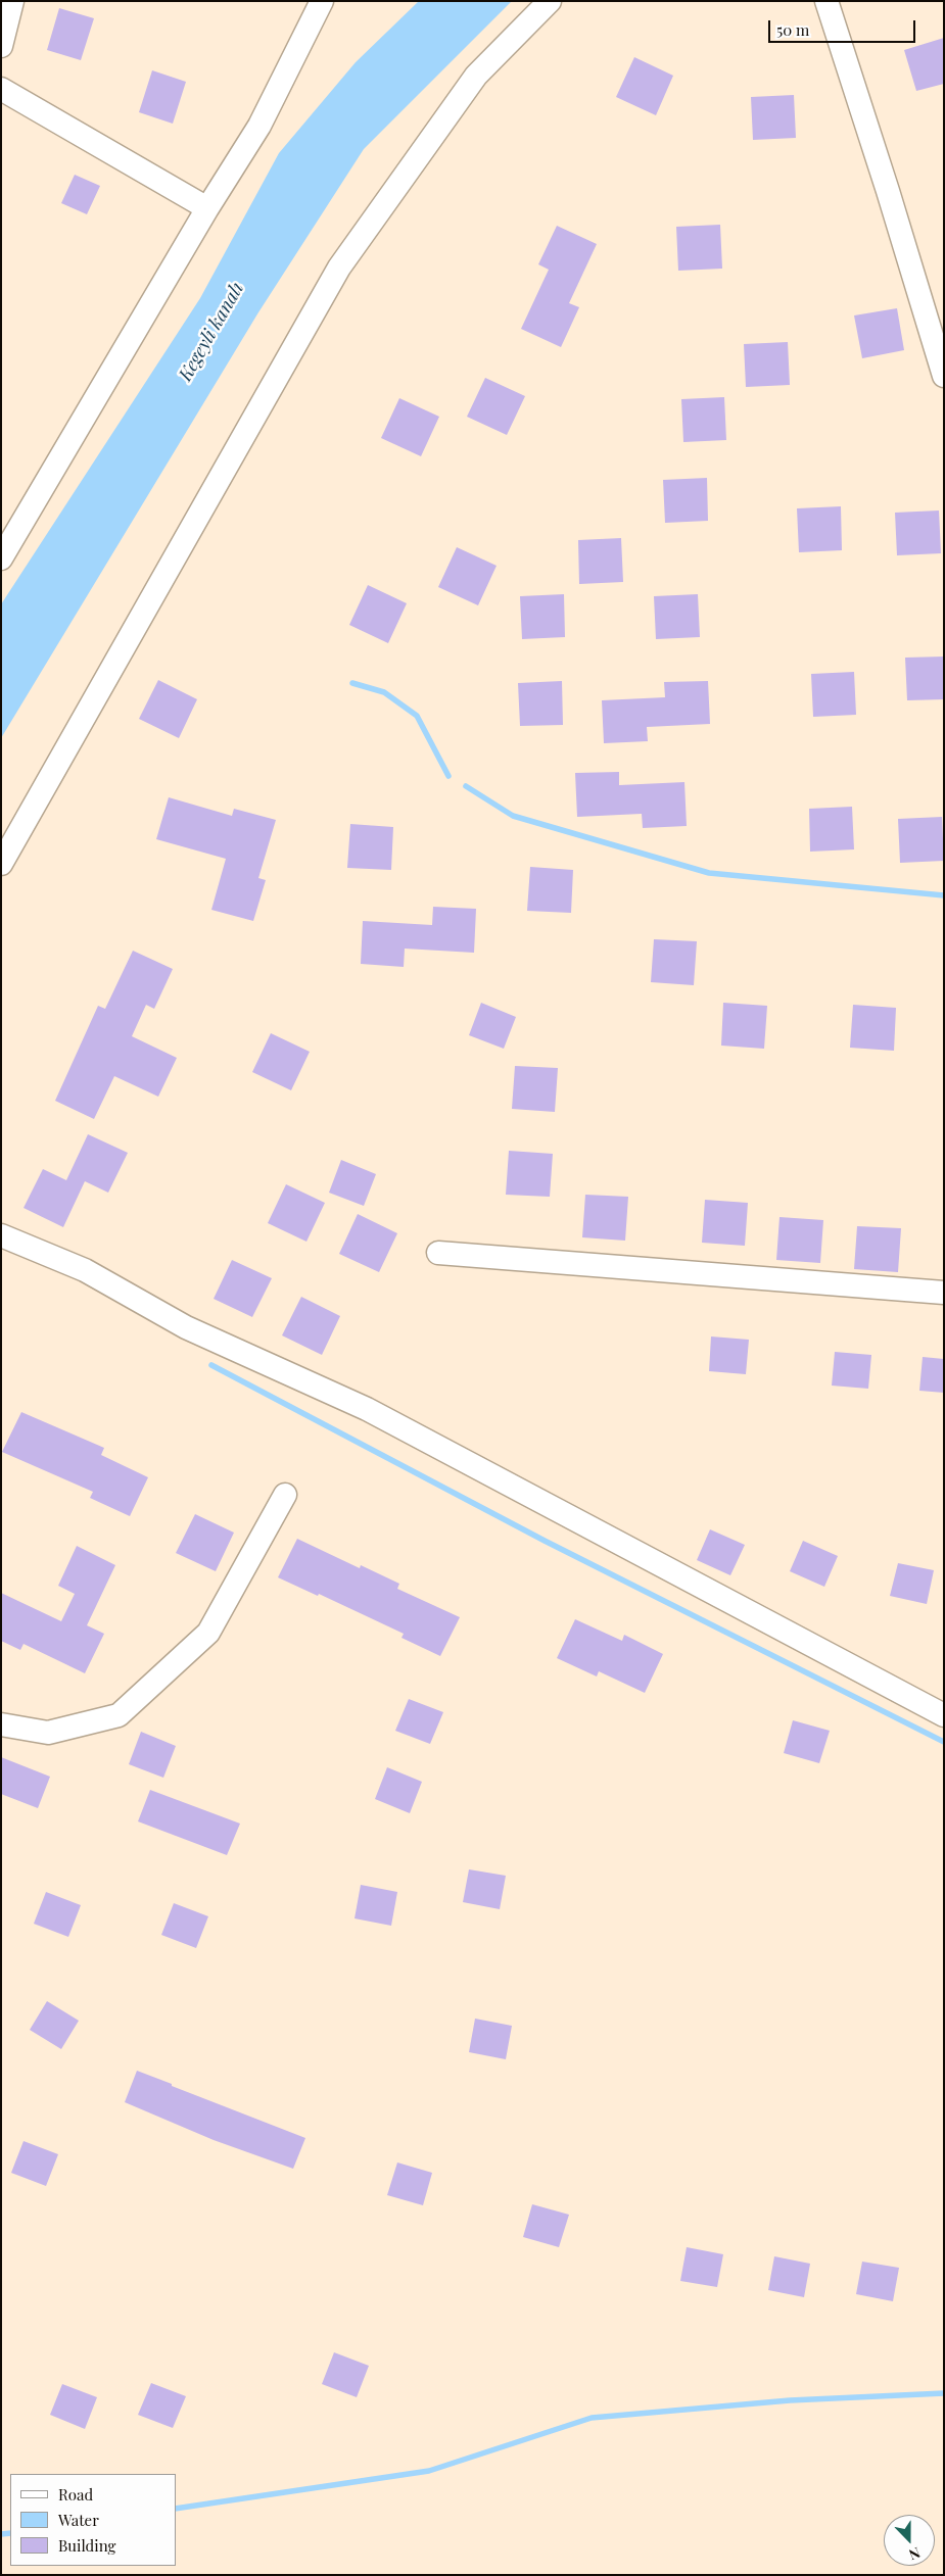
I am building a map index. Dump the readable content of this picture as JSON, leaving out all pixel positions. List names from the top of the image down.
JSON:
{
  "water": ["Kegeyli kanalı"],
  "legend": ["Road", "Water", "Building"],
  "scale_bar": "50 m",
  "north": "bottom"
}
